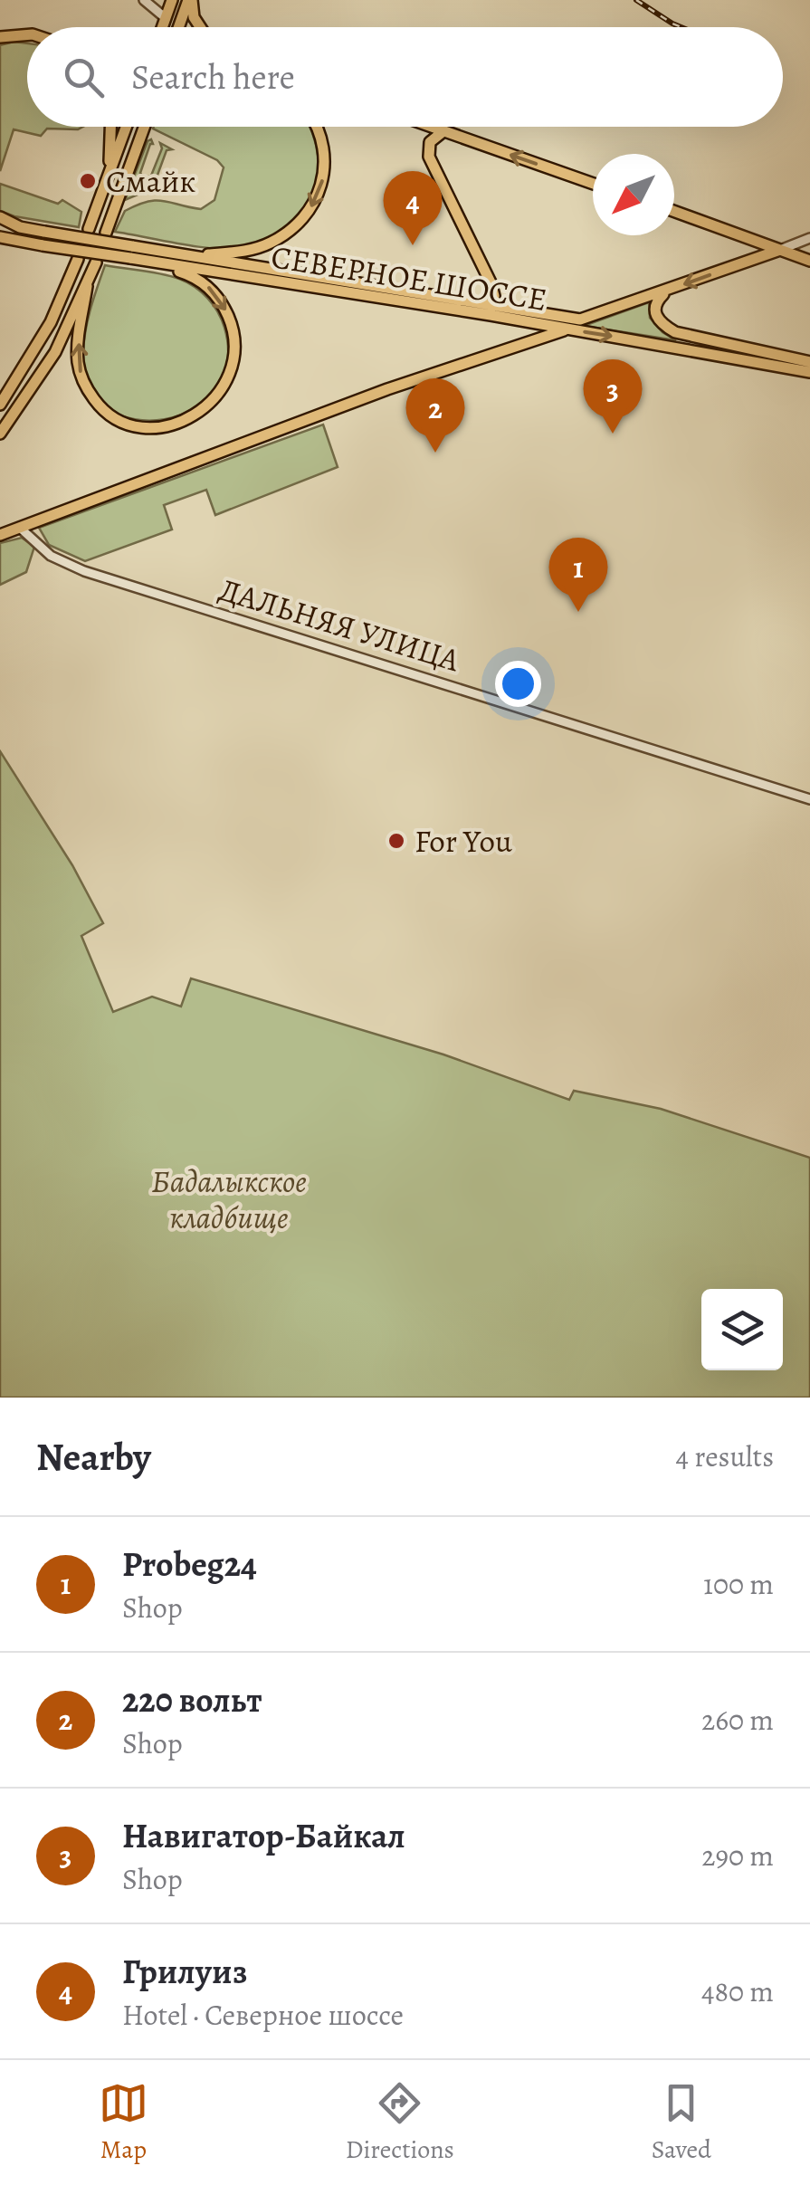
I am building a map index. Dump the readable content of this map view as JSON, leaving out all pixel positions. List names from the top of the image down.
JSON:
{
  "streets": {
    "main road": ["СЕВЕРНОЕ ШОССЕ"],
    "street": ["ДАЛЬНЯЯ УЛИЦА"]
  },
  "parks": ["Бадалыкское кладбище"],
  "places": ["Смайк", "For You"],
  "north": "bottom left",
  "page": {
    "search": "Search here",
    "pins": [
      "4",
      "3",
      "2",
      "1"
    ],
    "heading": ["Nearby", "4 results"],
    "list": [
      {
        "mark": "1",
        "name": "Probeg24",
        "note": "Shop",
        "value": "100 m"
      },
      {
        "mark": "2",
        "name": "220 вольт",
        "note": "Shop",
        "value": "260 m"
      },
      {
        "mark": "3",
        "name": "Навигатор-Байкал",
        "note": "Shop",
        "value": "290 m"
      },
      {
        "mark": "4",
        "name": "Грилуиз",
        "note": "Hotel · Северное шоссе",
        "value": "480 m"
      }
    ],
    "nav": ["Map", "Directions", "Saved"]
  }
}
